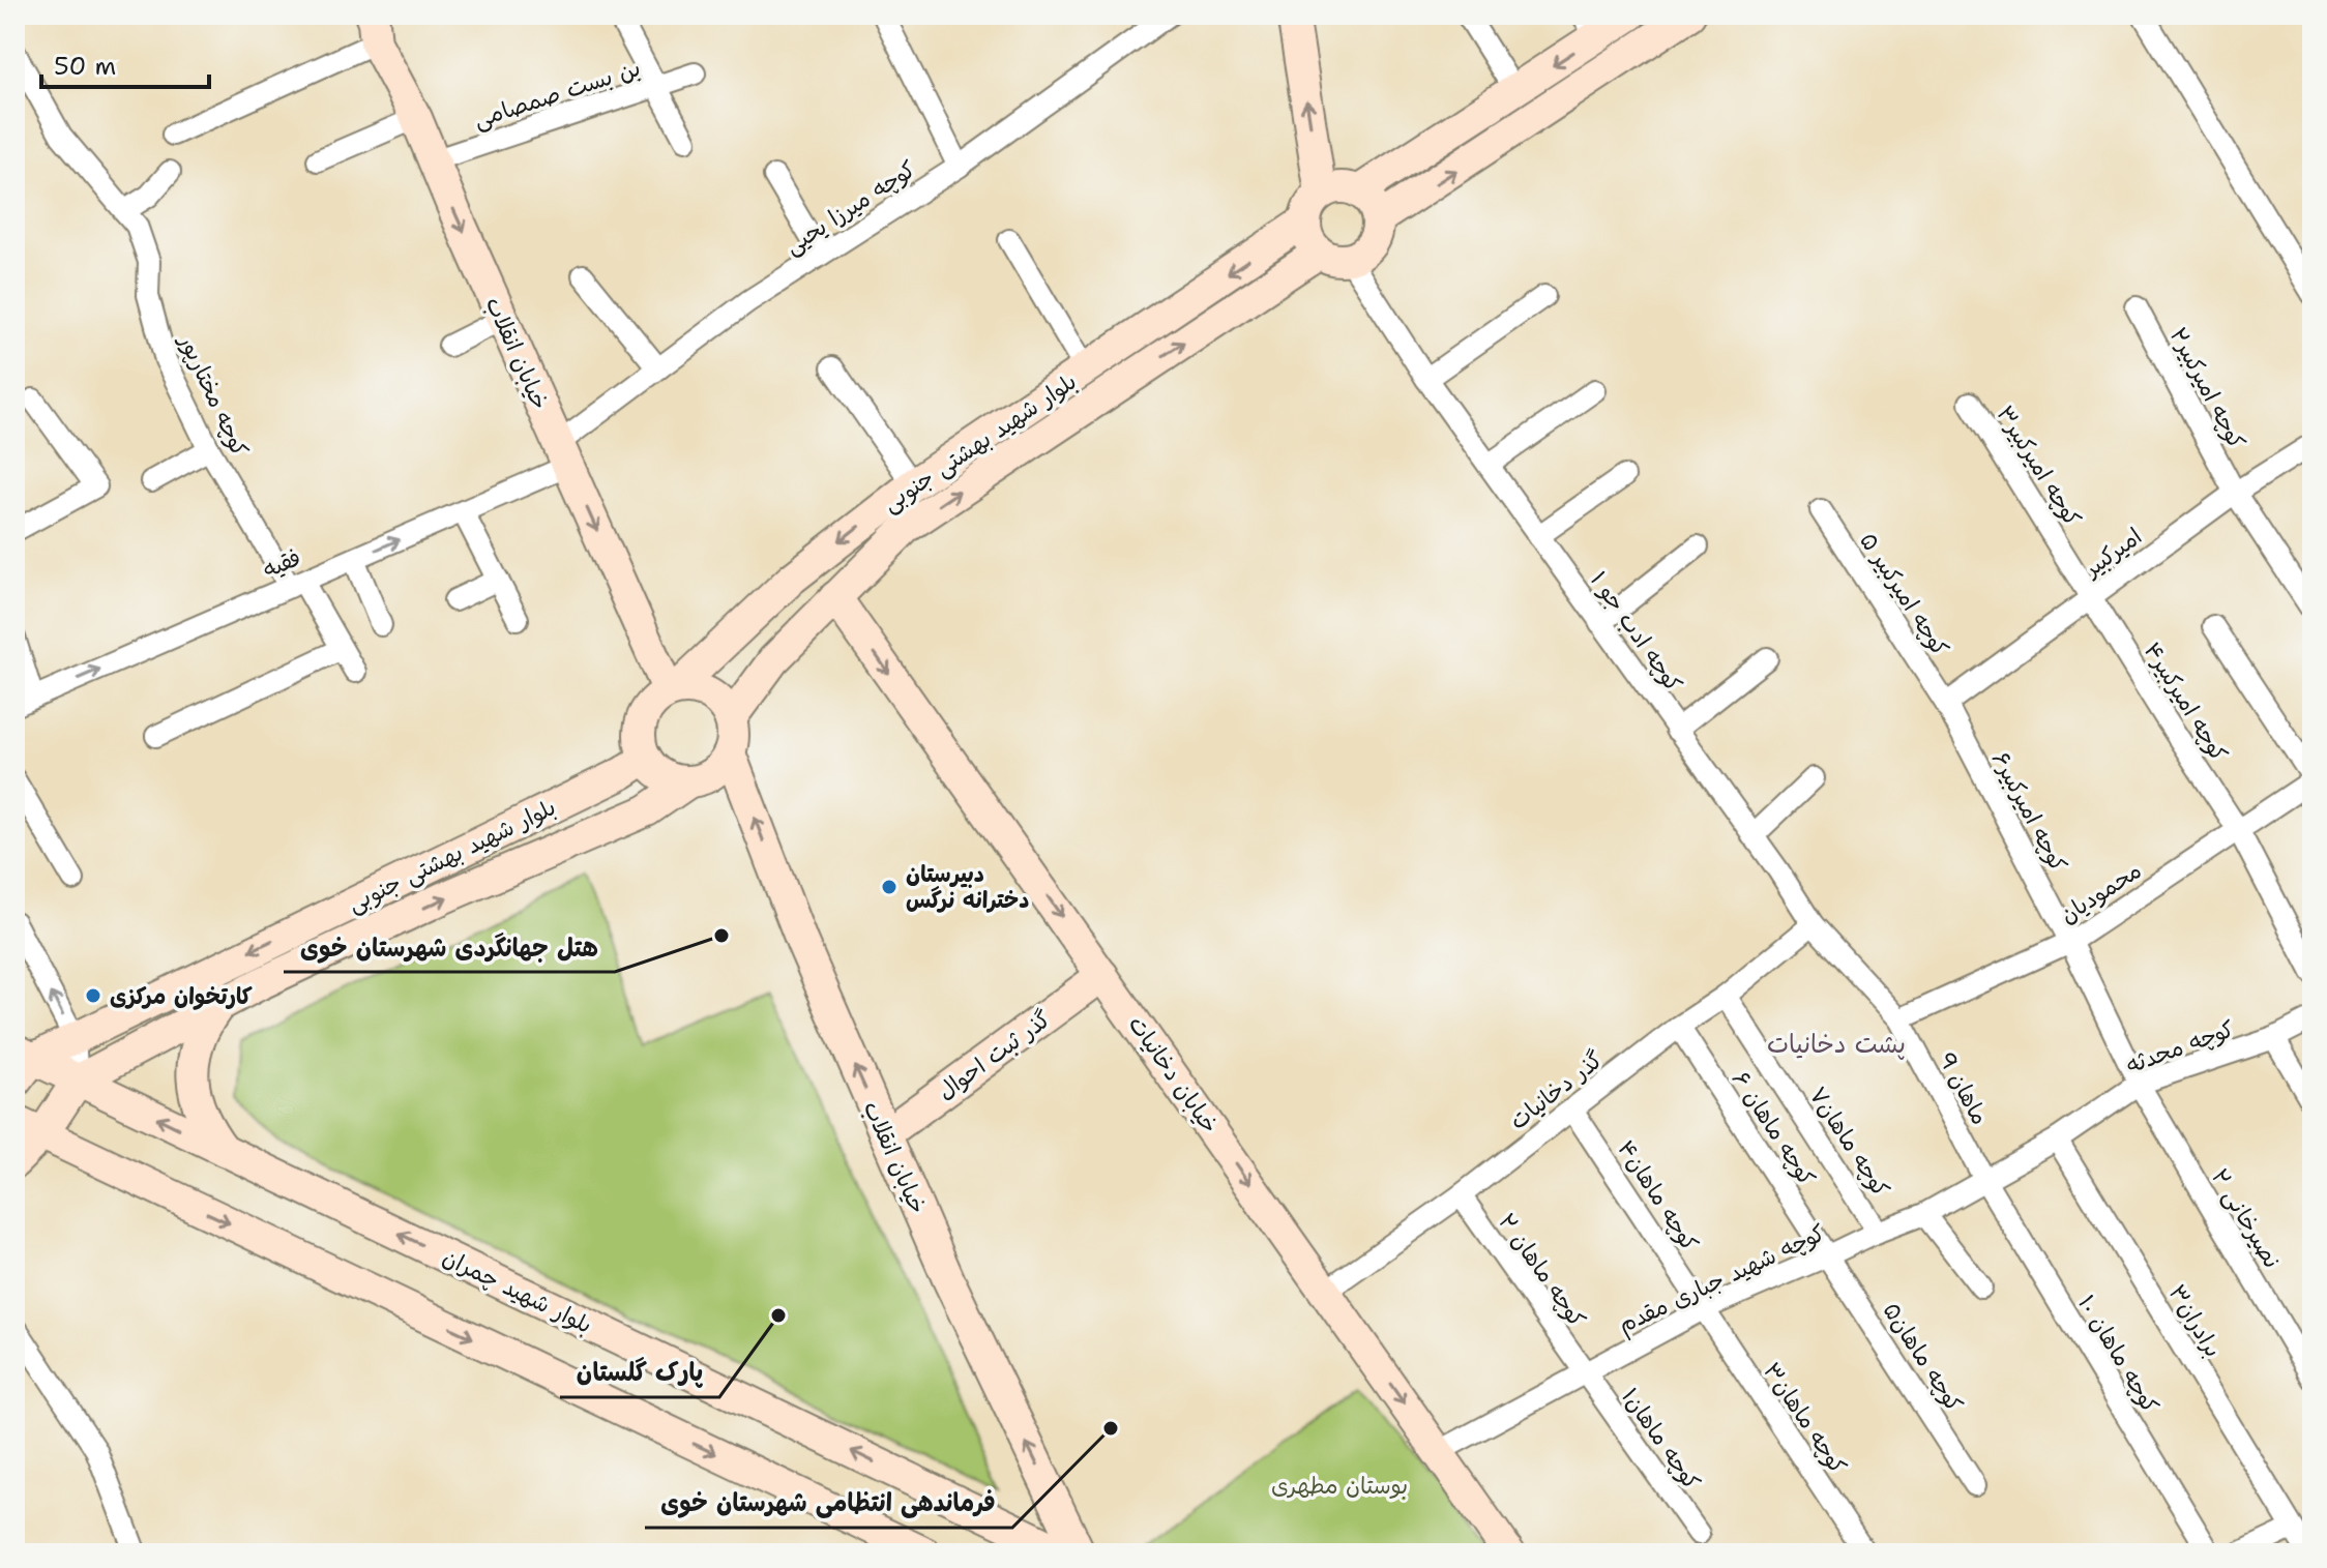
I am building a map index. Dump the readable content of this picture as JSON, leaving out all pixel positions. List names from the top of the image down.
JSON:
{
  "streets": {
    "main road": [
      "خیابان انقلاب",
      "بلوار شهید بهشتی جنوبی",
      "گذر ثبت احوال",
      "خیابان دخانیات",
      "بلوار شهید چمران"
    ],
    "street": [
      "بن بست صمصامی",
      "کوچه میرزا یحیی",
      "کوچه امیرکبیر۲",
      "کوچه مختارپور",
      "کوچه امیرکبیر۳",
      "امیرکبیر",
      "فقیه",
      "کوچه امیرکبیر ۵",
      "کوچه ادب جو ۱",
      "کوچه امیرکبیر۴",
      "کوچه امیرکبیر۶",
      "محمودیان",
      "کوچه محدثه",
      "ماهان 9",
      "گذر دخانیات",
      "کوچه ماهان ۶",
      "کوچه ماهان۷",
      "کوچه ماهان۴",
      "نصیرخانی ۲",
      "کوچه ماهان ۲",
      "کوچه شهید جباری مقدم",
      "برادران۳",
      "کوچه ماهان ۱۰",
      "کوچه ماهان۵",
      "کوچه ماهان۳",
      "کوچه ماهان۱"
    ]
  },
  "crossings": [
    ["بن بست صمصامی", "خیابان انقلاب"],
    ["کوچه میرزا یحیی", "خیابان انقلاب"],
    ["کوچه میرزا یحیی", "فقیه"],
    ["خیابان انقلاب", "بلوار شهید بهشتی جنوبی"],
    ["خیابان انقلاب", "فقیه"],
    ["خیابان انقلاب", "گذر ثبت احوال"],
    ["کوچه امیرکبیر۲", "امیرکبیر"],
    ["کوچه مختارپور", "فقیه"],
    ["بلوار شهید بهشتی جنوبی", "کوچه ادب جو ۱"],
    ["بلوار شهید بهشتی جنوبی", "خیابان دخانیات"],
    ["بلوار شهید بهشتی جنوبی", "بلوار شهید چمران"],
    ["کوچه امیرکبیر۳", "امیرکبیر"],
    ["کوچه امیرکبیر۳", "کوچه امیرکبیر۴"],
    ["امیرکبیر", "کوچه امیرکبیر ۵"],
    ["امیرکبیر", "کوچه امیرکبیر۴"],
    ["امیرکبیر", "کوچه امیرکبیر۶"],
    ["کوچه امیرکبیر ۵", "کوچه امیرکبیر۶"],
    ["کوچه ادب جو ۱", "محمودیان"],
    ["کوچه ادب جو ۱", "ماهان 9"],
    ["کوچه ادب جو ۱", "گذر دخانیات"],
    ["کوچه امیرکبیر۴", "محمودیان"],
    ["کوچه امیرکبیر۶", "محمودیان"],
    ["کوچه امیرکبیر۶", "کوچه محدثه"],
    ["کوچه امیرکبیر۶", "نصیرخانی ۲"],
    ["محمودیان", "ماهان 9"],
    ["کوچه محدثه", "ماهان 9"],
    ["کوچه محدثه", "نصیرخانی ۲"],
    ["کوچه محدثه", "کوچه شهید جباری مقدم"],
    ["کوچه محدثه", "برادران۳"],
    ["کوچه محدثه", "کوچه ماهان ۱۰"],
    ["گذر ثبت احوال", "خیابان دخانیات"],
    ["خیابان دخانیات", "گذر دخانیات"],
    ["خیابان دخانیات", "کوچه شهید جباری مقدم"],
    ["ماهان 9", "کوچه شهید جباری مقدم"],
    ["ماهان 9", "کوچه ماهان ۱۰"],
    ["گذر دخانیات", "کوچه ماهان ۶"],
    ["گذر دخانیات", "کوچه ماهان۷"],
    ["گذر دخانیات", "کوچه ماهان۴"],
    ["گذر دخانیات", "کوچه ماهان ۲"],
    ["کوچه ماهان ۶", "کوچه شهید جباری مقدم"],
    ["کوچه ماهان ۶", "کوچه ماهان۵"],
    ["کوچه ماهان۷", "کوچه شهید جباری مقدم"],
    ["کوچه ماهان۴", "کوچه شهید جباری مقدم"],
    ["کوچه ماهان۴", "کوچه ماهان۳"],
    ["کوچه ماهان ۲", "کوچه شهید جباری مقدم"],
    ["کوچه ماهان ۲", "کوچه ماهان۱"],
    ["کوچه شهید جباری مقدم", "کوچه ماهان ۱۰"],
    ["کوچه شهید جباری مقدم", "کوچه ماهان۵"],
    ["کوچه شهید جباری مقدم", "کوچه ماهان۳"],
    ["کوچه شهید جباری مقدم", "کوچه ماهان۱"]
  ],
  "one_way": ["خیابان دخانیات"],
  "districts": ["پشت دخانیات"],
  "parks": ["بوستان مطهری"],
  "places": [
    "دبیرستان دخترانه نرگس",
    "هتل جهانگردی شهرستان خوی",
    "کارتخوان مرکزی",
    "پارک گلستان",
    "فرماندهی انتظامی شهرستان خوی"
  ],
  "scale_bar": "50 m"
}
